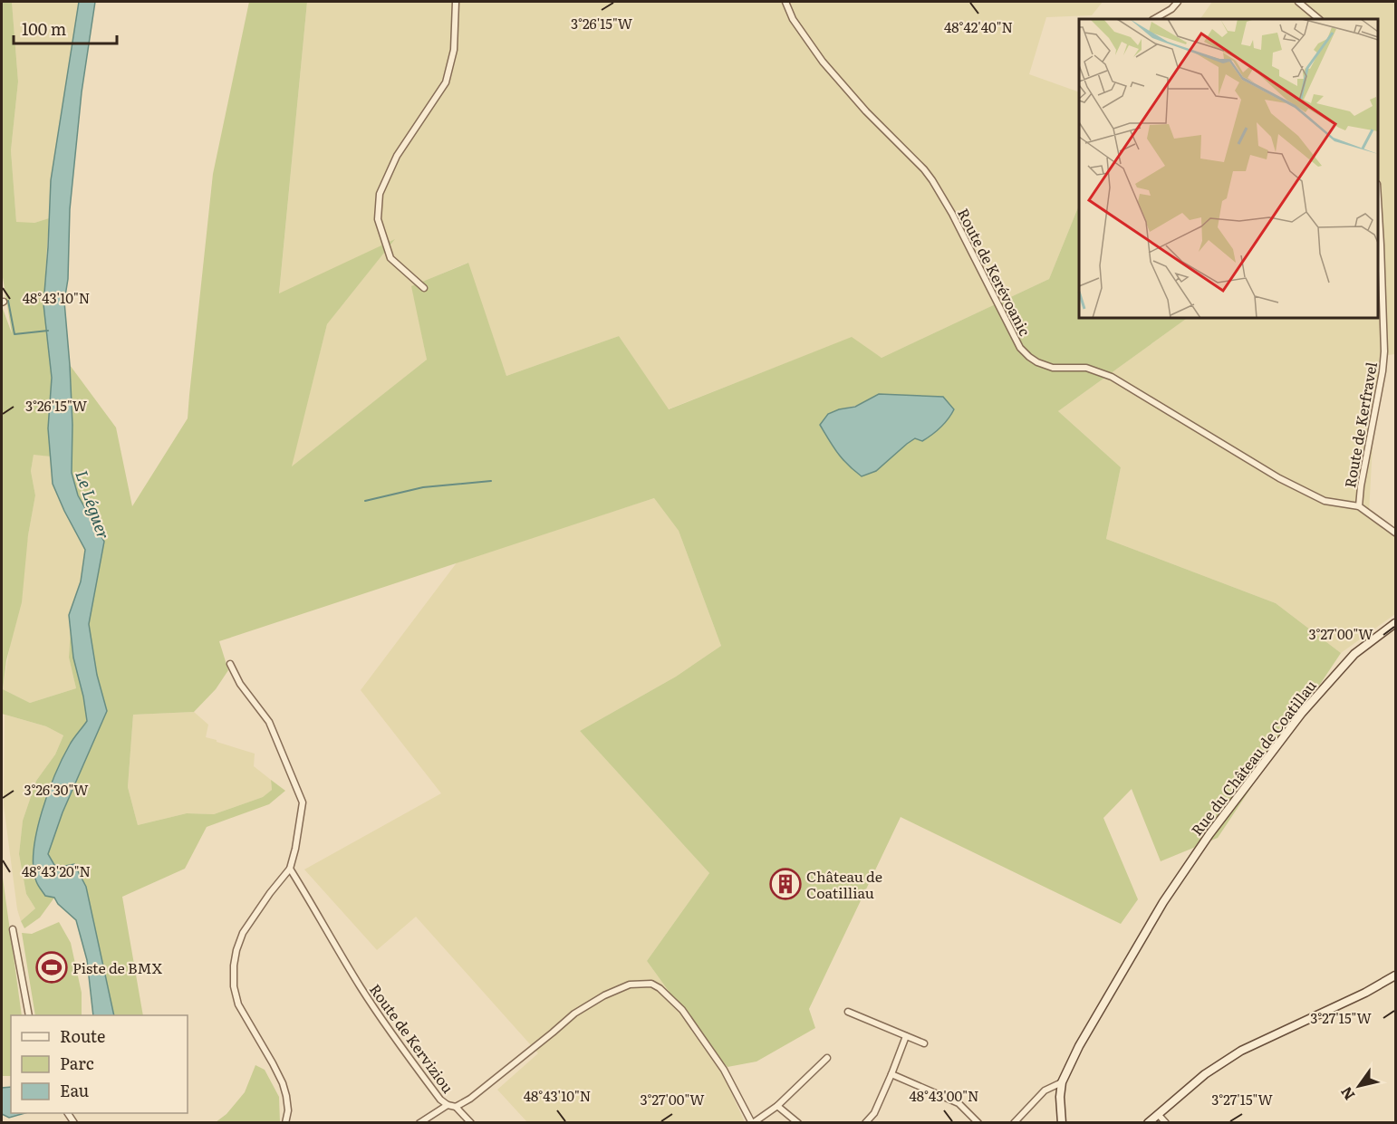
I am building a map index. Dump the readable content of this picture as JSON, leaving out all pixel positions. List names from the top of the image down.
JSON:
{
  "streets": {
    "main road": ["Rue du Château de Coatillau"],
    "street": ["Route de Kerévoanic", "Route de Kerfravel", "Route de Kerviziou"]
  },
  "crossings": [
    ["Route de Kerévoanic", "Route de Kerfravel"]
  ],
  "water": ["Le Léguer"],
  "places": {
    "building": ["Château de Coatilliau"],
    "sports": ["Piste de BMX"]
  },
  "legend": ["Route", "Parc", "Eau"],
  "scale_bar": "100 m",
  "north": "bottom left",
  "coordinates": [
    "3°26'15\"W",
    "48°42'40\"N",
    "48°43'10\"N",
    "3°27'00\"W",
    "3°26'30\"W",
    "48°43'20\"N",
    "3°27'15\"W",
    "48°43'00\"N"
  ]
}
